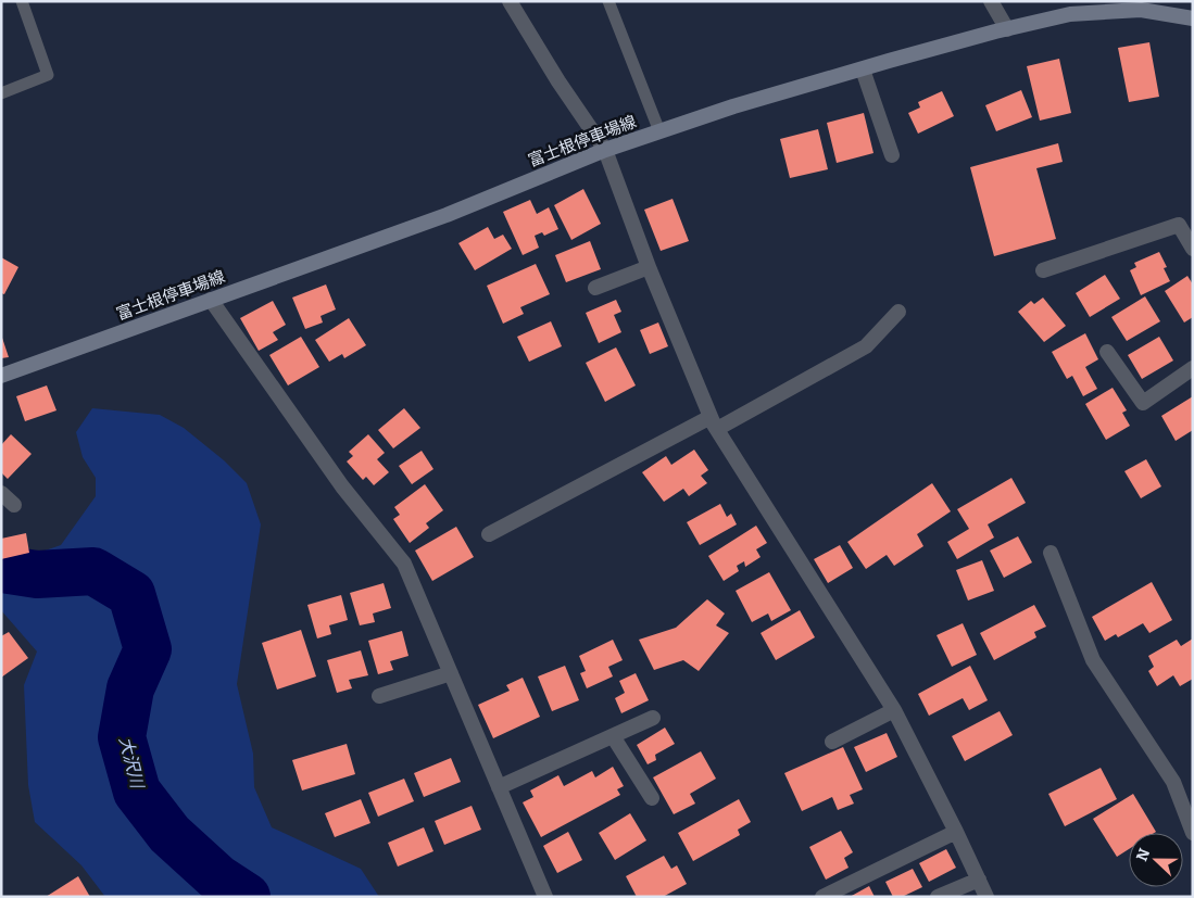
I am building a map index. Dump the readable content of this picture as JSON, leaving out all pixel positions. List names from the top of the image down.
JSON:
{
  "streets": {
    "main road": ["富士根停車場線"]
  },
  "water": ["大沢川"],
  "north": "left"
}
